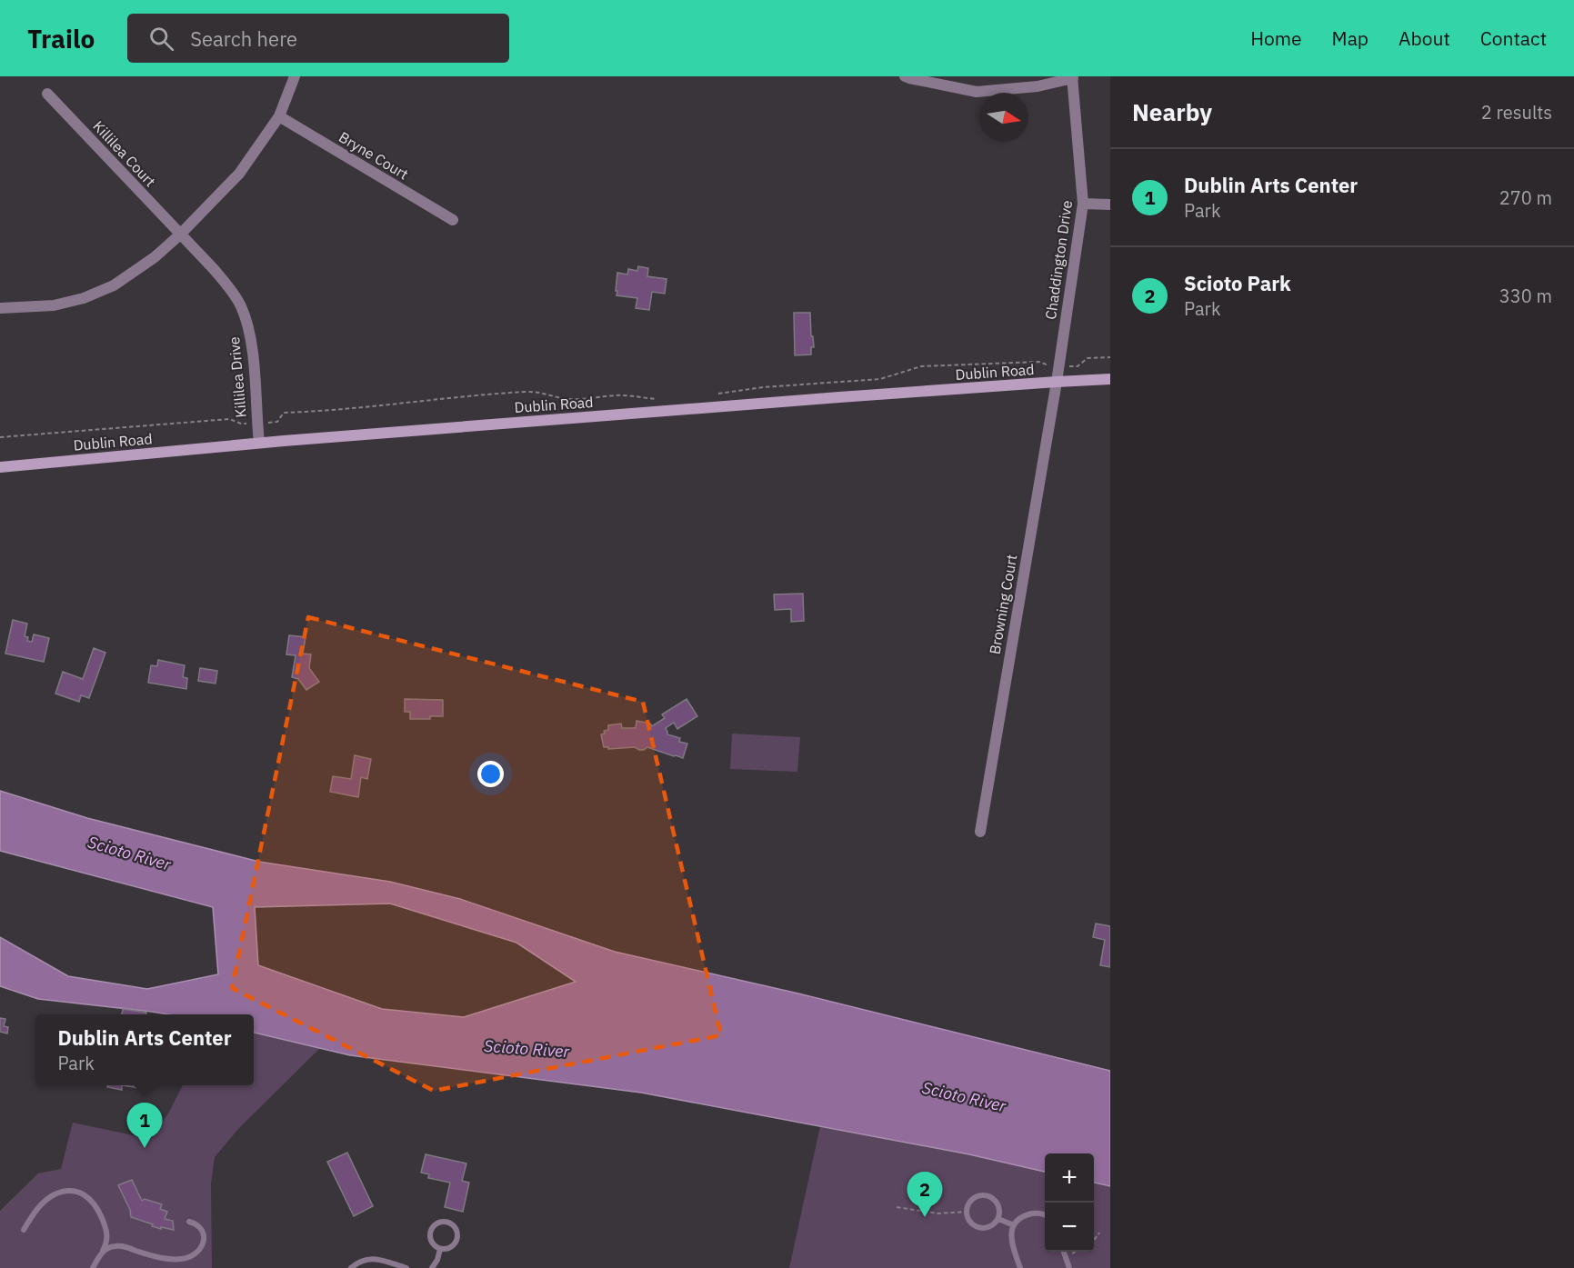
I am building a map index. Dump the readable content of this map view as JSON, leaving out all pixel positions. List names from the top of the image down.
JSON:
{
  "streets": {
    "main road": ["Dublin Road"],
    "street": [
      "Killilea Court",
      "Bryne Court",
      "Chaddington Drive",
      "Killilea Drive",
      "Browning Court"
    ]
  },
  "crossings": [
    ["Killilea Court", "Killilea Drive"],
    ["Chaddington Drive", "Dublin Road"],
    ["Chaddington Drive", "Browning Court"],
    ["Dublin Road", "Killilea Drive"],
    ["Dublin Road", "Browning Court"]
  ],
  "water": ["Scioto River"],
  "north": "right",
  "page": {
    "header": "Trailo",
    "search": "Search here",
    "nav": [
      "Home",
      "Map",
      "About",
      "Contact"
    ],
    "heading": ["Nearby", "2 results"],
    "list": [
      {
        "mark": "1",
        "name": "Dublin Arts Center",
        "note": "Park",
        "value": "270 m"
      },
      {
        "mark": "2",
        "name": "Scioto Park",
        "note": "Park",
        "value": "330 m"
      }
    ],
    "popup": ["Dublin Arts Center", "Park"],
    "pins": ["1", "2"],
    "map_buttons": ["+", "−"]
  }
}
